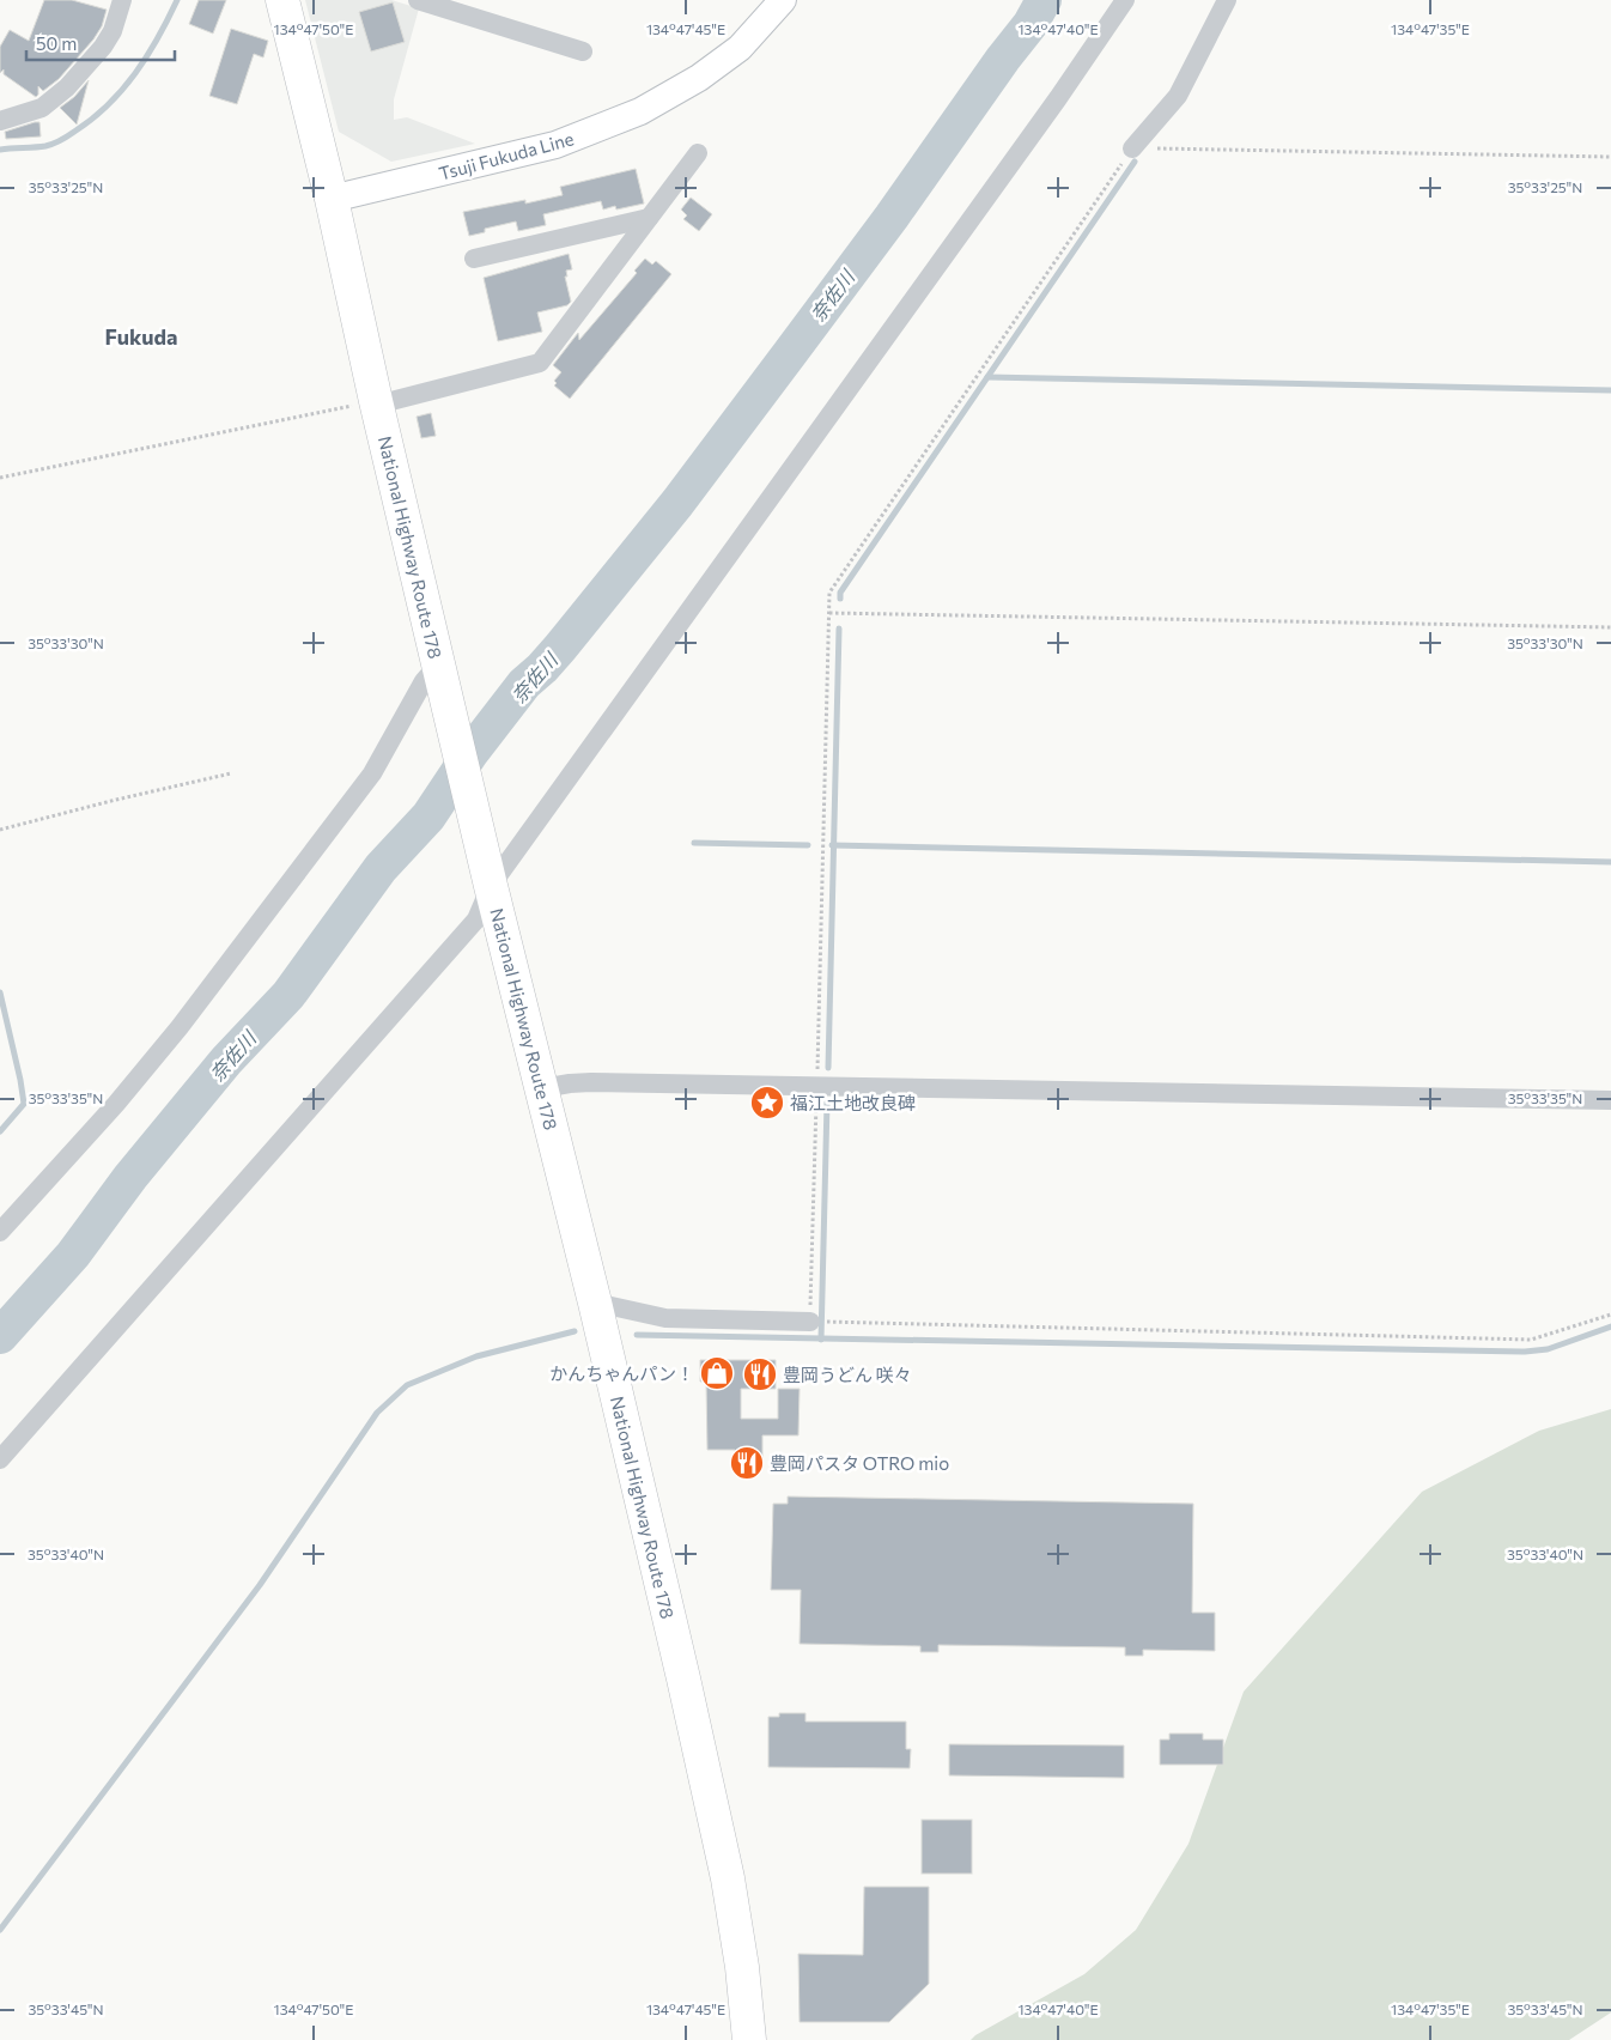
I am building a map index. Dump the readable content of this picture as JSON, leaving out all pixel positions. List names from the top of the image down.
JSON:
{
  "streets": {
    "highway": ["National Highway Route 178"],
    "main road": ["Tsuji Fukuda Line"]
  },
  "crossings": [
    ["Tsuji Fukuda Line", "National Highway Route 178"]
  ],
  "districts": ["Fukuda"],
  "water": ["奈佐川"],
  "places": {
    "place": ["福江土地改良碑"],
    "shop": ["かんちゃんパン！"],
    "restaurant": ["豊岡うどん 咲々", "豊岡パスタ OTRO mio"]
  },
  "scale_bar": "50 m",
  "coordinates": [
    "134°47'50\"E",
    "134°47'45\"E",
    "134°47'40\"E",
    "134°47'35\"E",
    "35°33'25\"N",
    "35°33'30\"N",
    "35°33'35\"N",
    "35°33'40\"N",
    "35°33'45\"N"
  ]
}
